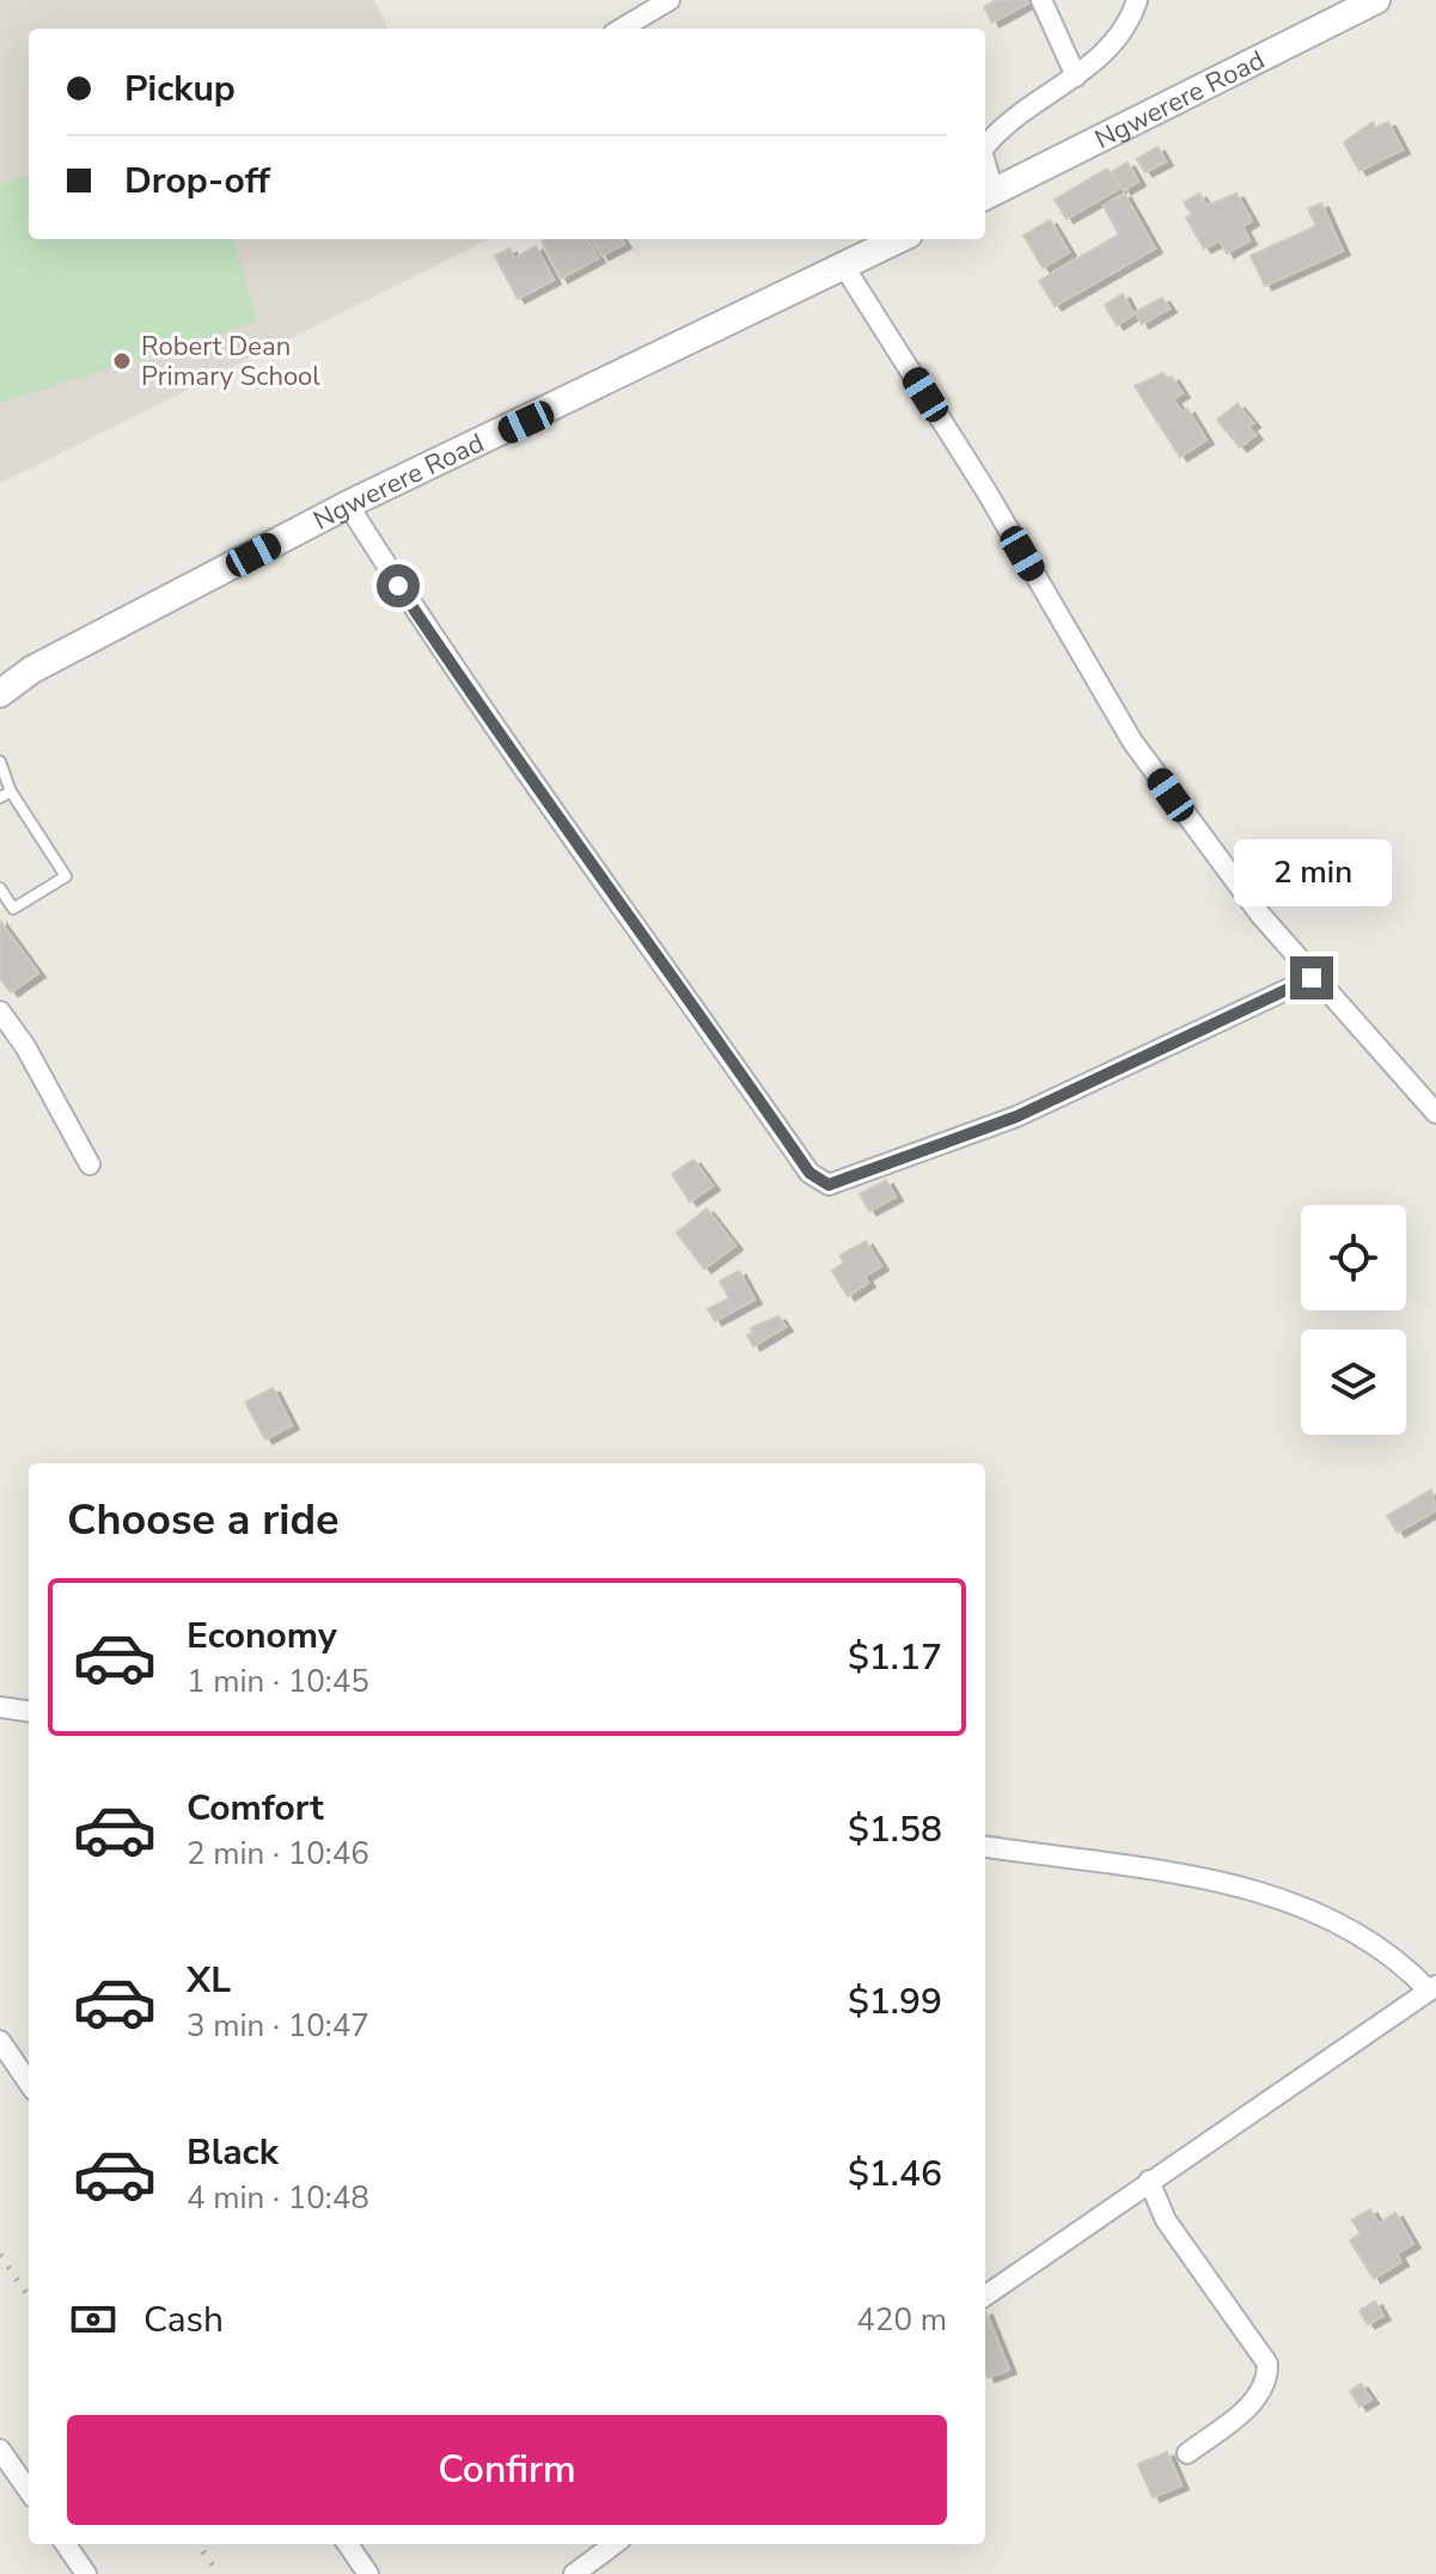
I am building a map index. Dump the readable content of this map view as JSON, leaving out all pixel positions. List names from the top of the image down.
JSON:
{
  "streets": {
    "main road": ["Ngwerere Road"]
  },
  "places": ["Robert Dean Primary School"],
  "page": {
    "banner": ["Pickup", "Drop-off"],
    "bubble": "2 min",
    "heading": "Choose a ride",
    "list": [
      {
        "name": "Economy",
        "note": "1 min · 10:45",
        "value": "$1.17"
      },
      {
        "name": "Comfort",
        "note": "2 min · 10:46",
        "value": "$1.58"
      },
      {
        "name": "XL",
        "note": "3 min · 10:47",
        "value": "$1.99"
      },
      {
        "name": "Black",
        "note": "4 min · 10:48",
        "value": "$1.46"
      }
    ],
    "pay": ["Cash", "420 m"],
    "buttons": "Confirm"
  }
}
